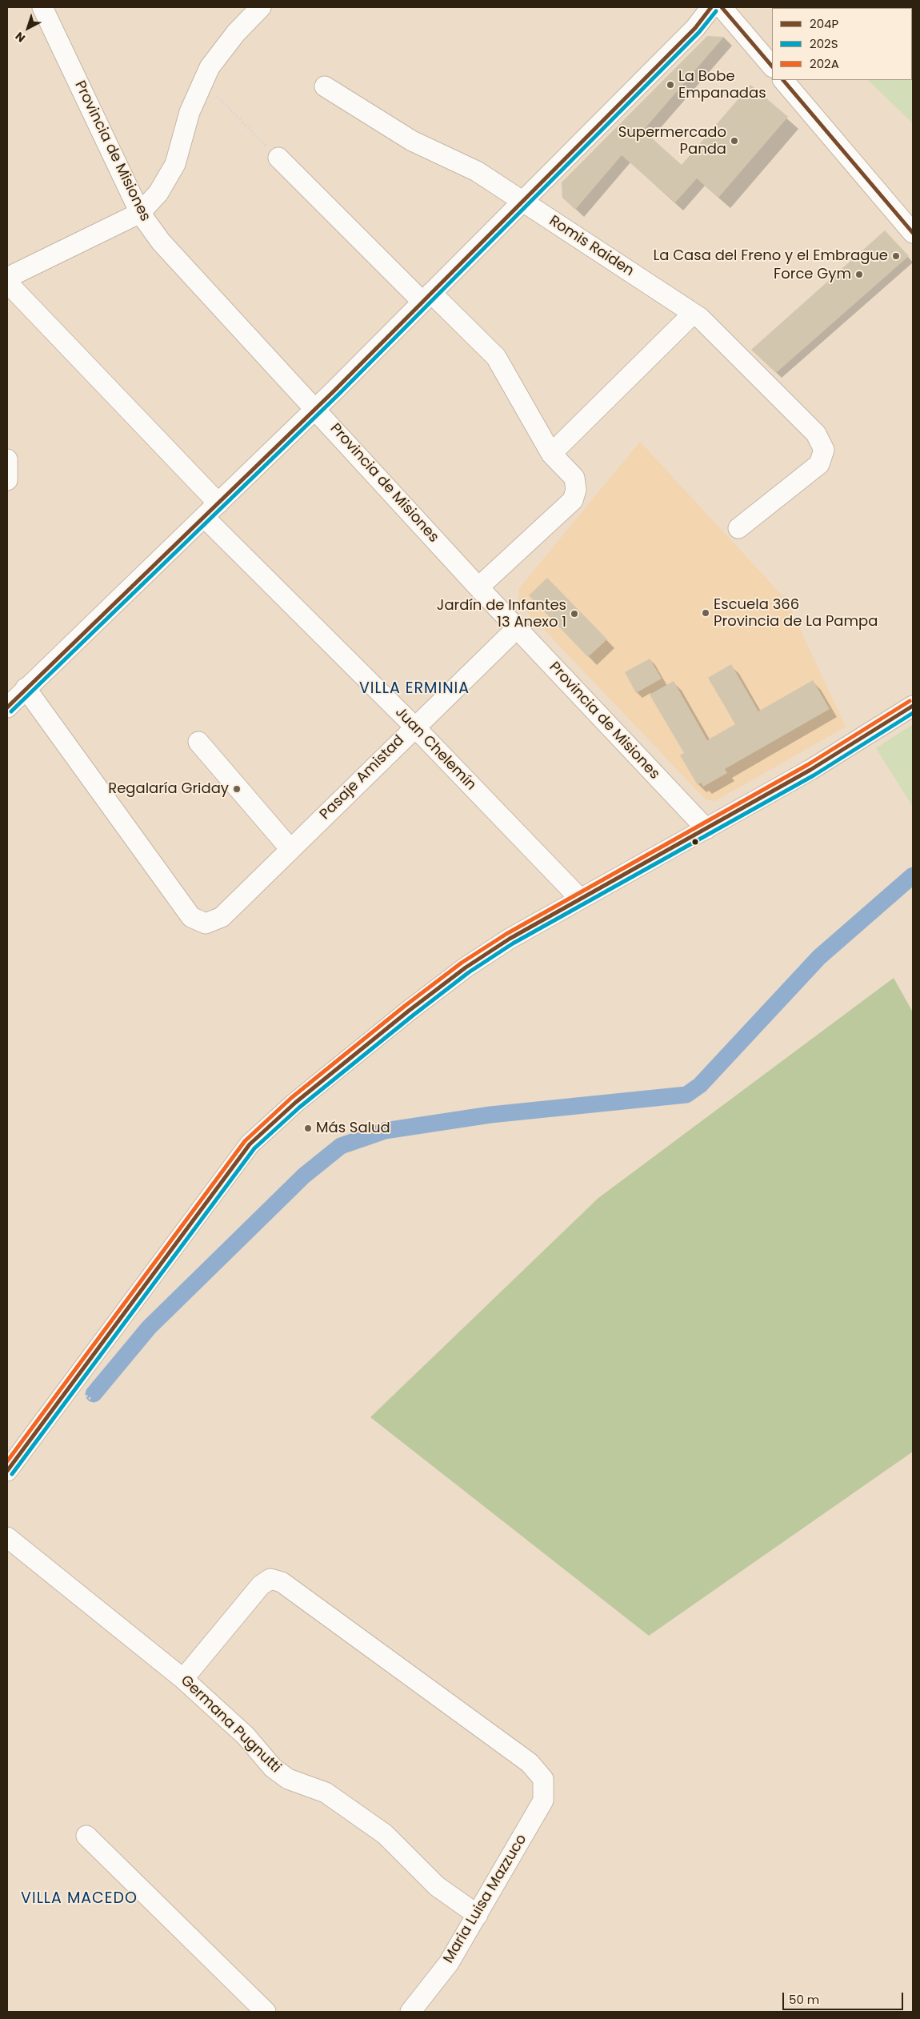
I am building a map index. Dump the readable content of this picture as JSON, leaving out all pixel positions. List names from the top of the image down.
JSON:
{
  "streets": {
    "street": [
      "Provincia de Misiones",
      "Romis Raiden",
      "Juan Chelemín",
      "Pasaje Amistad",
      "Germana Pugnutti",
      "Maria Luisa Mazzuco"
    ]
  },
  "crossings": [
    ["Provincia de Misiones", "Pasaje Amistad"],
    ["Juan Chelemín", "Pasaje Amistad"],
    ["Germana Pugnutti", "Maria Luisa Mazzuco"]
  ],
  "districts": ["VILLA ERMINIA", "VILLA MACEDO"],
  "places": [
    "La Bobe Empanadas",
    "Supermercado Panda",
    "La Casa del Freno y el Embrague",
    "Force Gym",
    "Escuela 366 Provincia de La Pampa",
    "Jardín de Infantes 13 Anexo 1",
    "Regalaría Griday",
    "Más Salud"
  ],
  "lines": ["transit line 204P", "transit line 202S", "transit line 202A"],
  "legend": ["204P", "202S", "202A"],
  "scale_bar": "50 m",
  "north": "bottom left"
}
